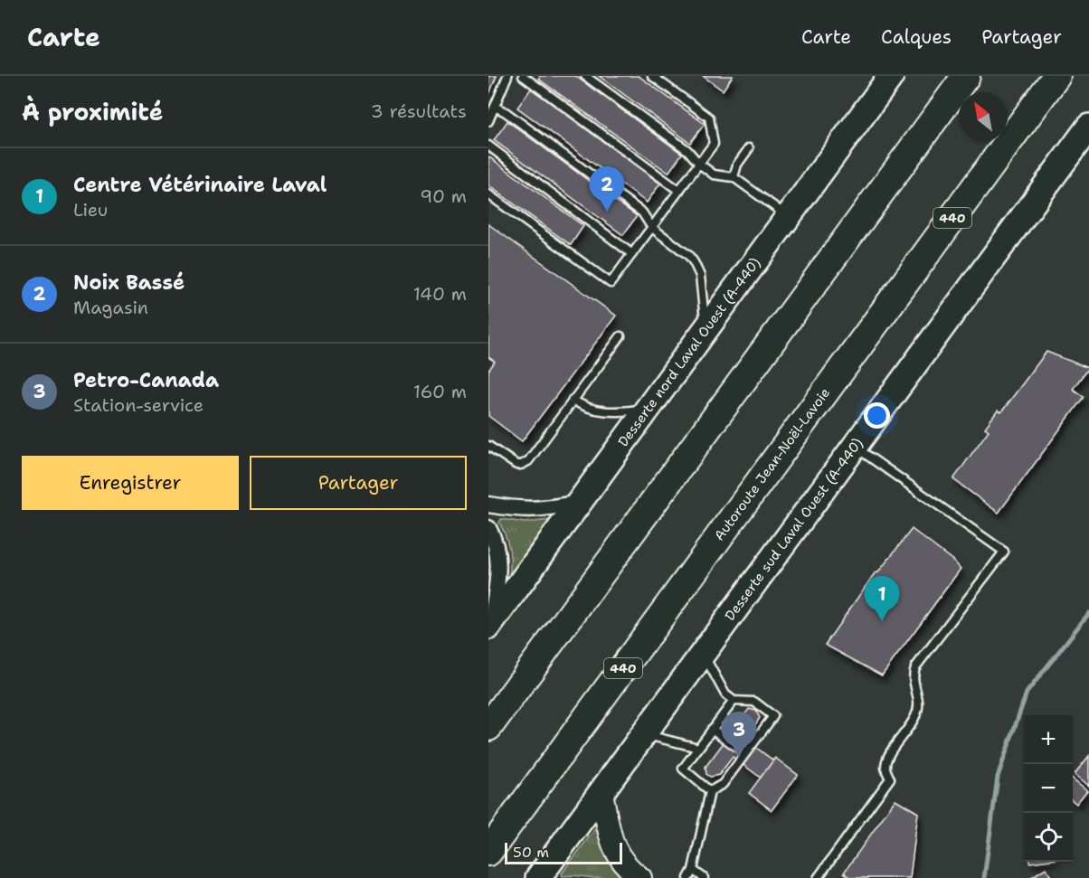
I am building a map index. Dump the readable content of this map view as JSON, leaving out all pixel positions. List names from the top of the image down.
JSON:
{
  "streets": {
    "highway": ["440", "Autoroute Jean-Noël-Lavoie"],
    "main road": ["Desserte nord Laval Ouest (A-440)", "Desserte sud Laval Ouest (A-440)"]
  },
  "scale_bar": "50 m",
  "north": "top left",
  "page": {
    "header": "Carte",
    "nav": ["Carte", "Calques", "Partager"],
    "heading": ["À proximité", "3 résultats"],
    "list": [
      {
        "mark": "1",
        "name": "Centre Vétérinaire Laval",
        "note": "Lieu",
        "value": "90 m"
      },
      {
        "mark": "2",
        "name": "Noix Bassé",
        "note": "Magasin",
        "value": "140 m"
      },
      {
        "mark": "3",
        "name": "Petro-Canada",
        "note": "Station-service",
        "value": "160 m"
      }
    ],
    "pins": ["2", "1", "3"],
    "buttons": ["Enregistrer", "Partager"],
    "map_buttons": ["+", "−"],
    "scale": "50 m"
  }
}
